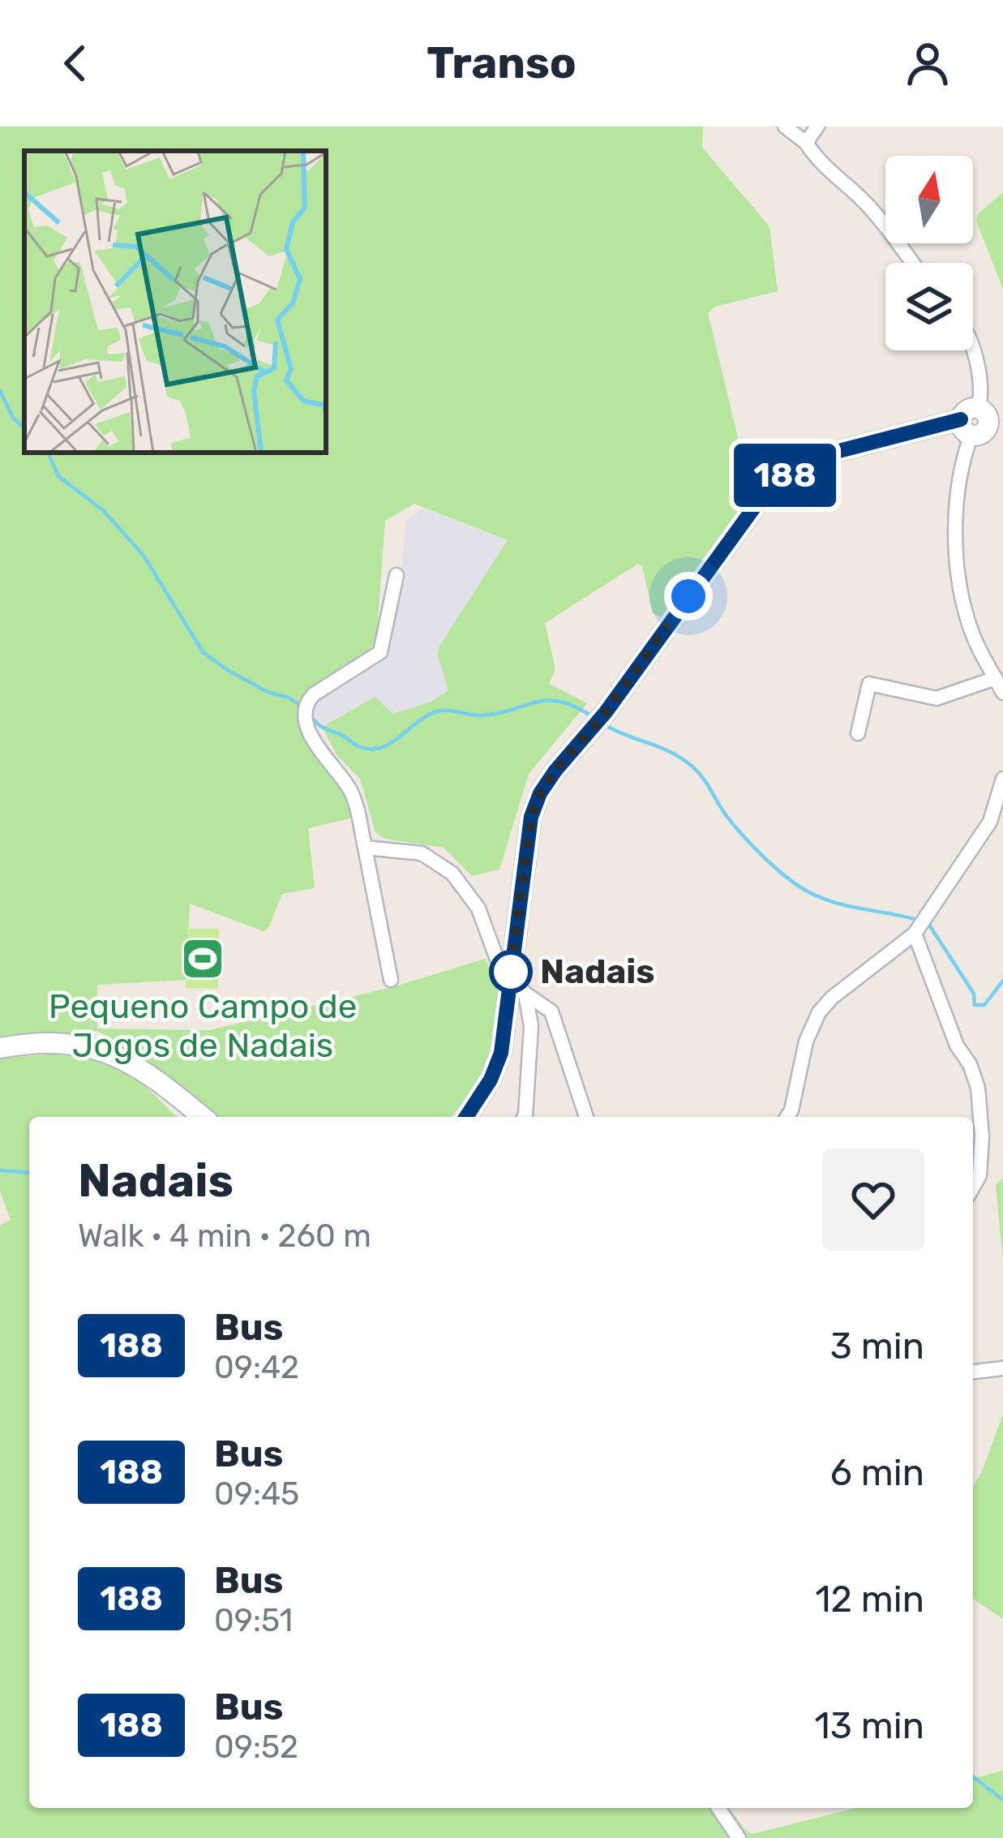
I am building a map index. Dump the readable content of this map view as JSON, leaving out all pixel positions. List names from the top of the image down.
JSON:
{
  "places": {
    "sports": ["Pequeno Campo de Jogos de Nadais"],
    "other": ["Nadais"]
  },
  "lines": ["bus line 188"],
  "north": "top",
  "page": {
    "header": "Transo",
    "on_map": "188",
    "heading": ["Nadais", "Walk · 4 min · 260 m"],
    "list": [
      {
        "mark": "188",
        "name": "Bus",
        "note": "09:42",
        "value": "3 min"
      },
      {
        "mark": "188",
        "name": "Bus",
        "note": "09:45",
        "value": "6 min"
      },
      {
        "mark": "188",
        "name": "Bus",
        "note": "09:51",
        "value": "12 min"
      },
      {
        "mark": "188",
        "name": "Bus",
        "note": "09:52",
        "value": "13 min"
      }
    ]
  }
}
